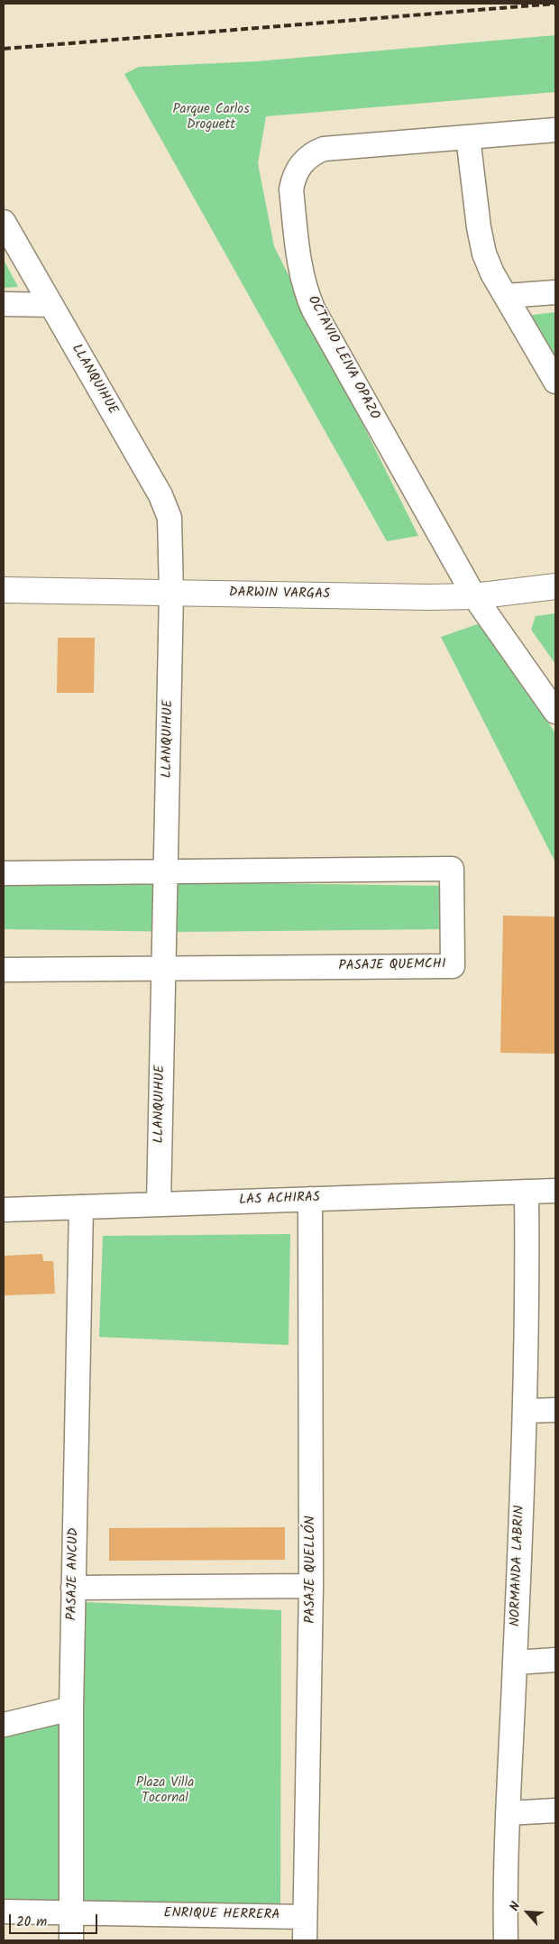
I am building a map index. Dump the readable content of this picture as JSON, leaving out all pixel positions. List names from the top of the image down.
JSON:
{
  "streets": {
    "street": [
      "OCTAVIO LEIVA OPAZO",
      "LLANQUIHUE",
      "DARWIN VARGAS",
      "PASAJE QUEMCHI",
      "LAS ACHIRAS",
      "NORMANDA LABRIN",
      "PASAJE QUELLÓN",
      "PASAJE ANCUD",
      "ENRIQUE HERRERA"
    ]
  },
  "crossings": [
    ["OCTAVIO LEIVA OPAZO", "DARWIN VARGAS"],
    ["LLANQUIHUE", "DARWIN VARGAS"],
    ["LLANQUIHUE", "PASAJE QUEMCHI"],
    ["LLANQUIHUE", "LAS ACHIRAS"],
    ["LAS ACHIRAS", "NORMANDA LABRIN"],
    ["LAS ACHIRAS", "PASAJE QUELLÓN"],
    ["LAS ACHIRAS", "PASAJE ANCUD"],
    ["PASAJE QUELLÓN", "ENRIQUE HERRERA"],
    ["PASAJE ANCUD", "ENRIQUE HERRERA"]
  ],
  "parks": ["Parque Carlos Droguett", "Plaza Villa Tocornal"],
  "scale_bar": "20 m",
  "north": "top left"
}
